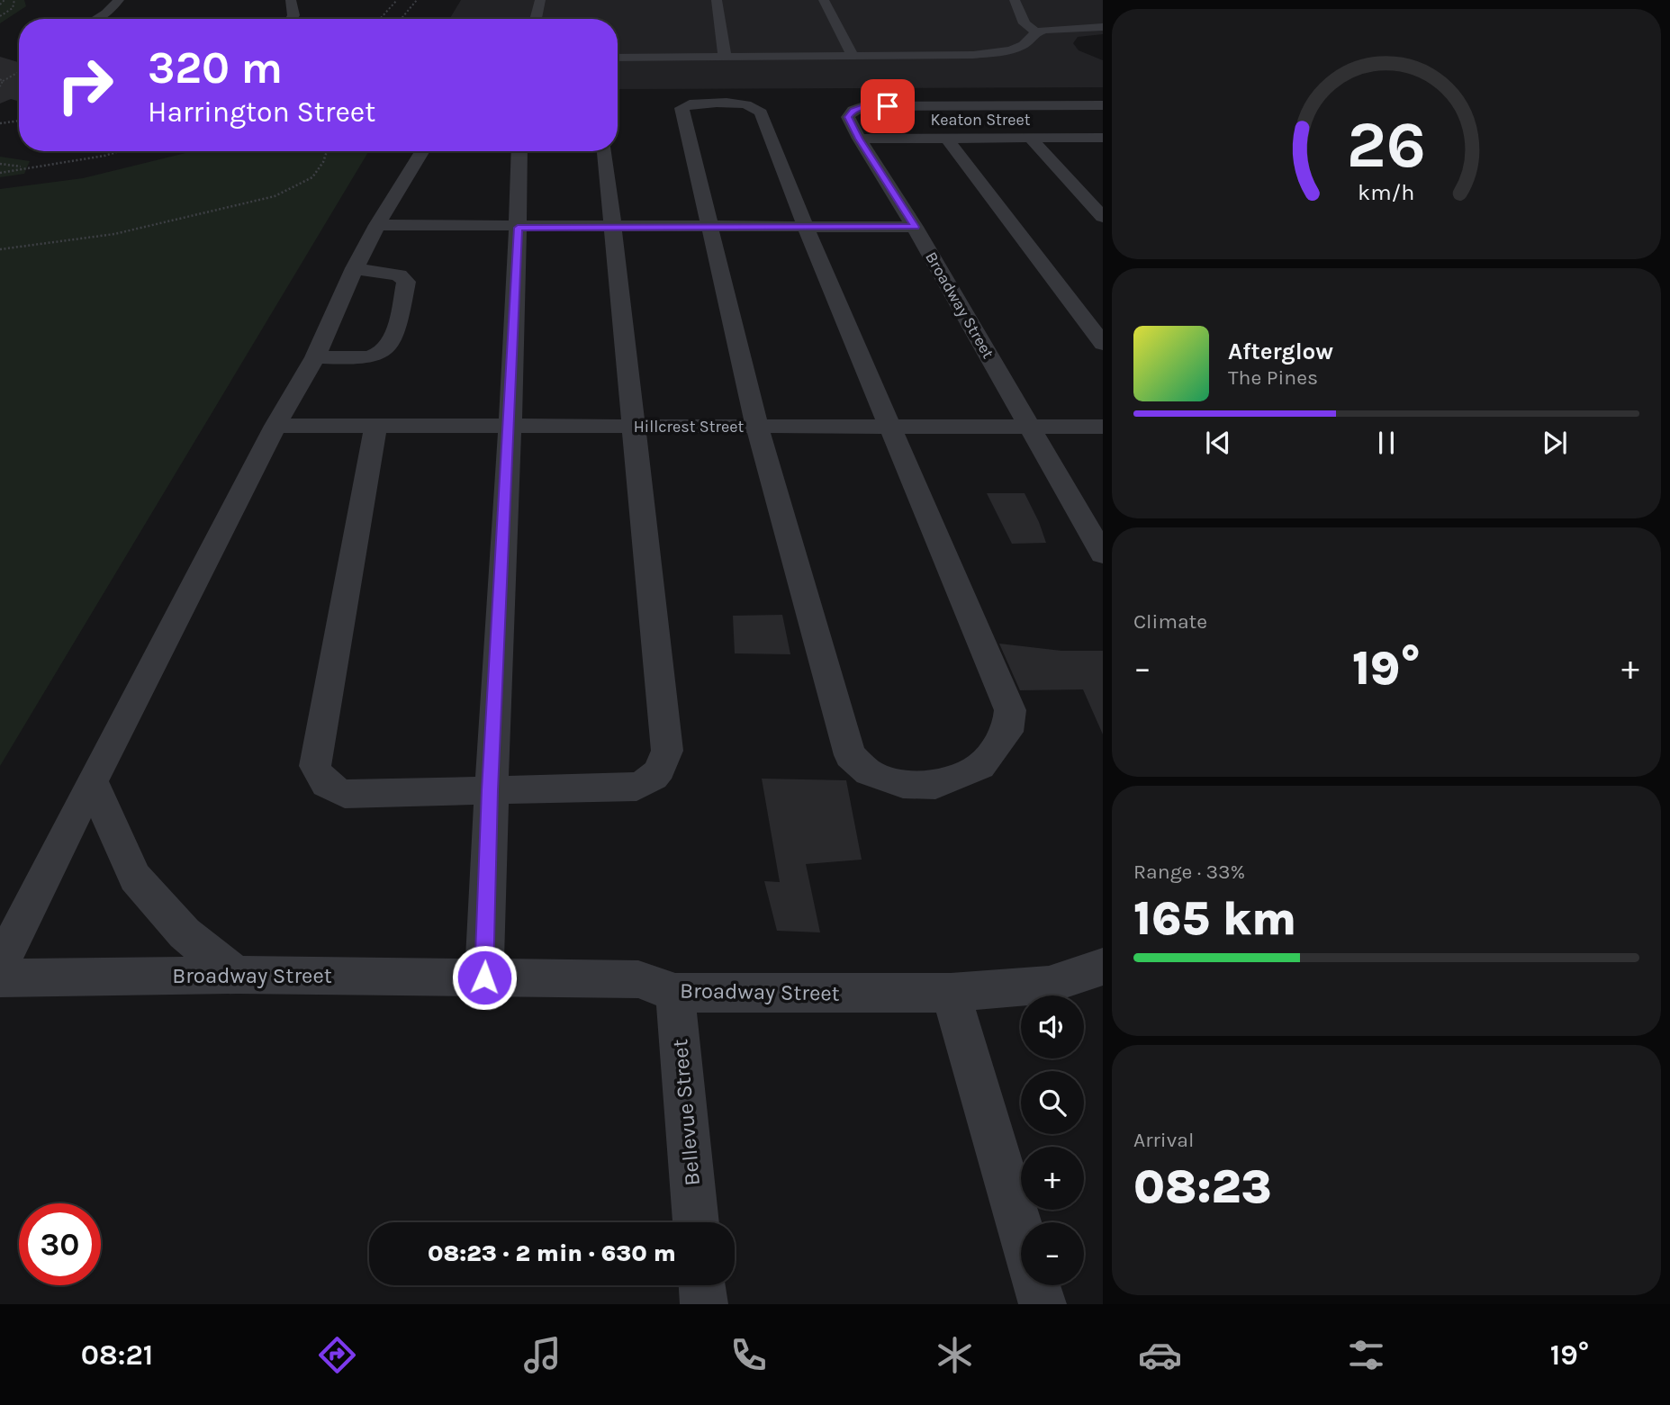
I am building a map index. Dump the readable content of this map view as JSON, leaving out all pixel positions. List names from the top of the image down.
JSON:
{
  "streets": {
    "street": ["Keaton Street", "Broadway Street", "Hillcrest Street"]
  },
  "crossings": [
    ["Keaton Street", "Broadway Street"],
    ["Broadway Street", "Hillcrest Street"]
  ],
  "page": {
    "turn": ["320 m", "Harrington Street"],
    "song": ["Afterglow", "The Pines"],
    "tile": [
      "Climate",
      ["Range · 33%", "165 km"],
      ["Arrival", "08:23"]
    ],
    "heat": ["−", "19°", "+"],
    "map_buttons": ["+", "−"],
    "limit": "30",
    "trip": "08:23 · 2 min · 630 m",
    "tabs": ["08:21", "19°"],
    "gauge": ["26", "km/h"]
  }
}
